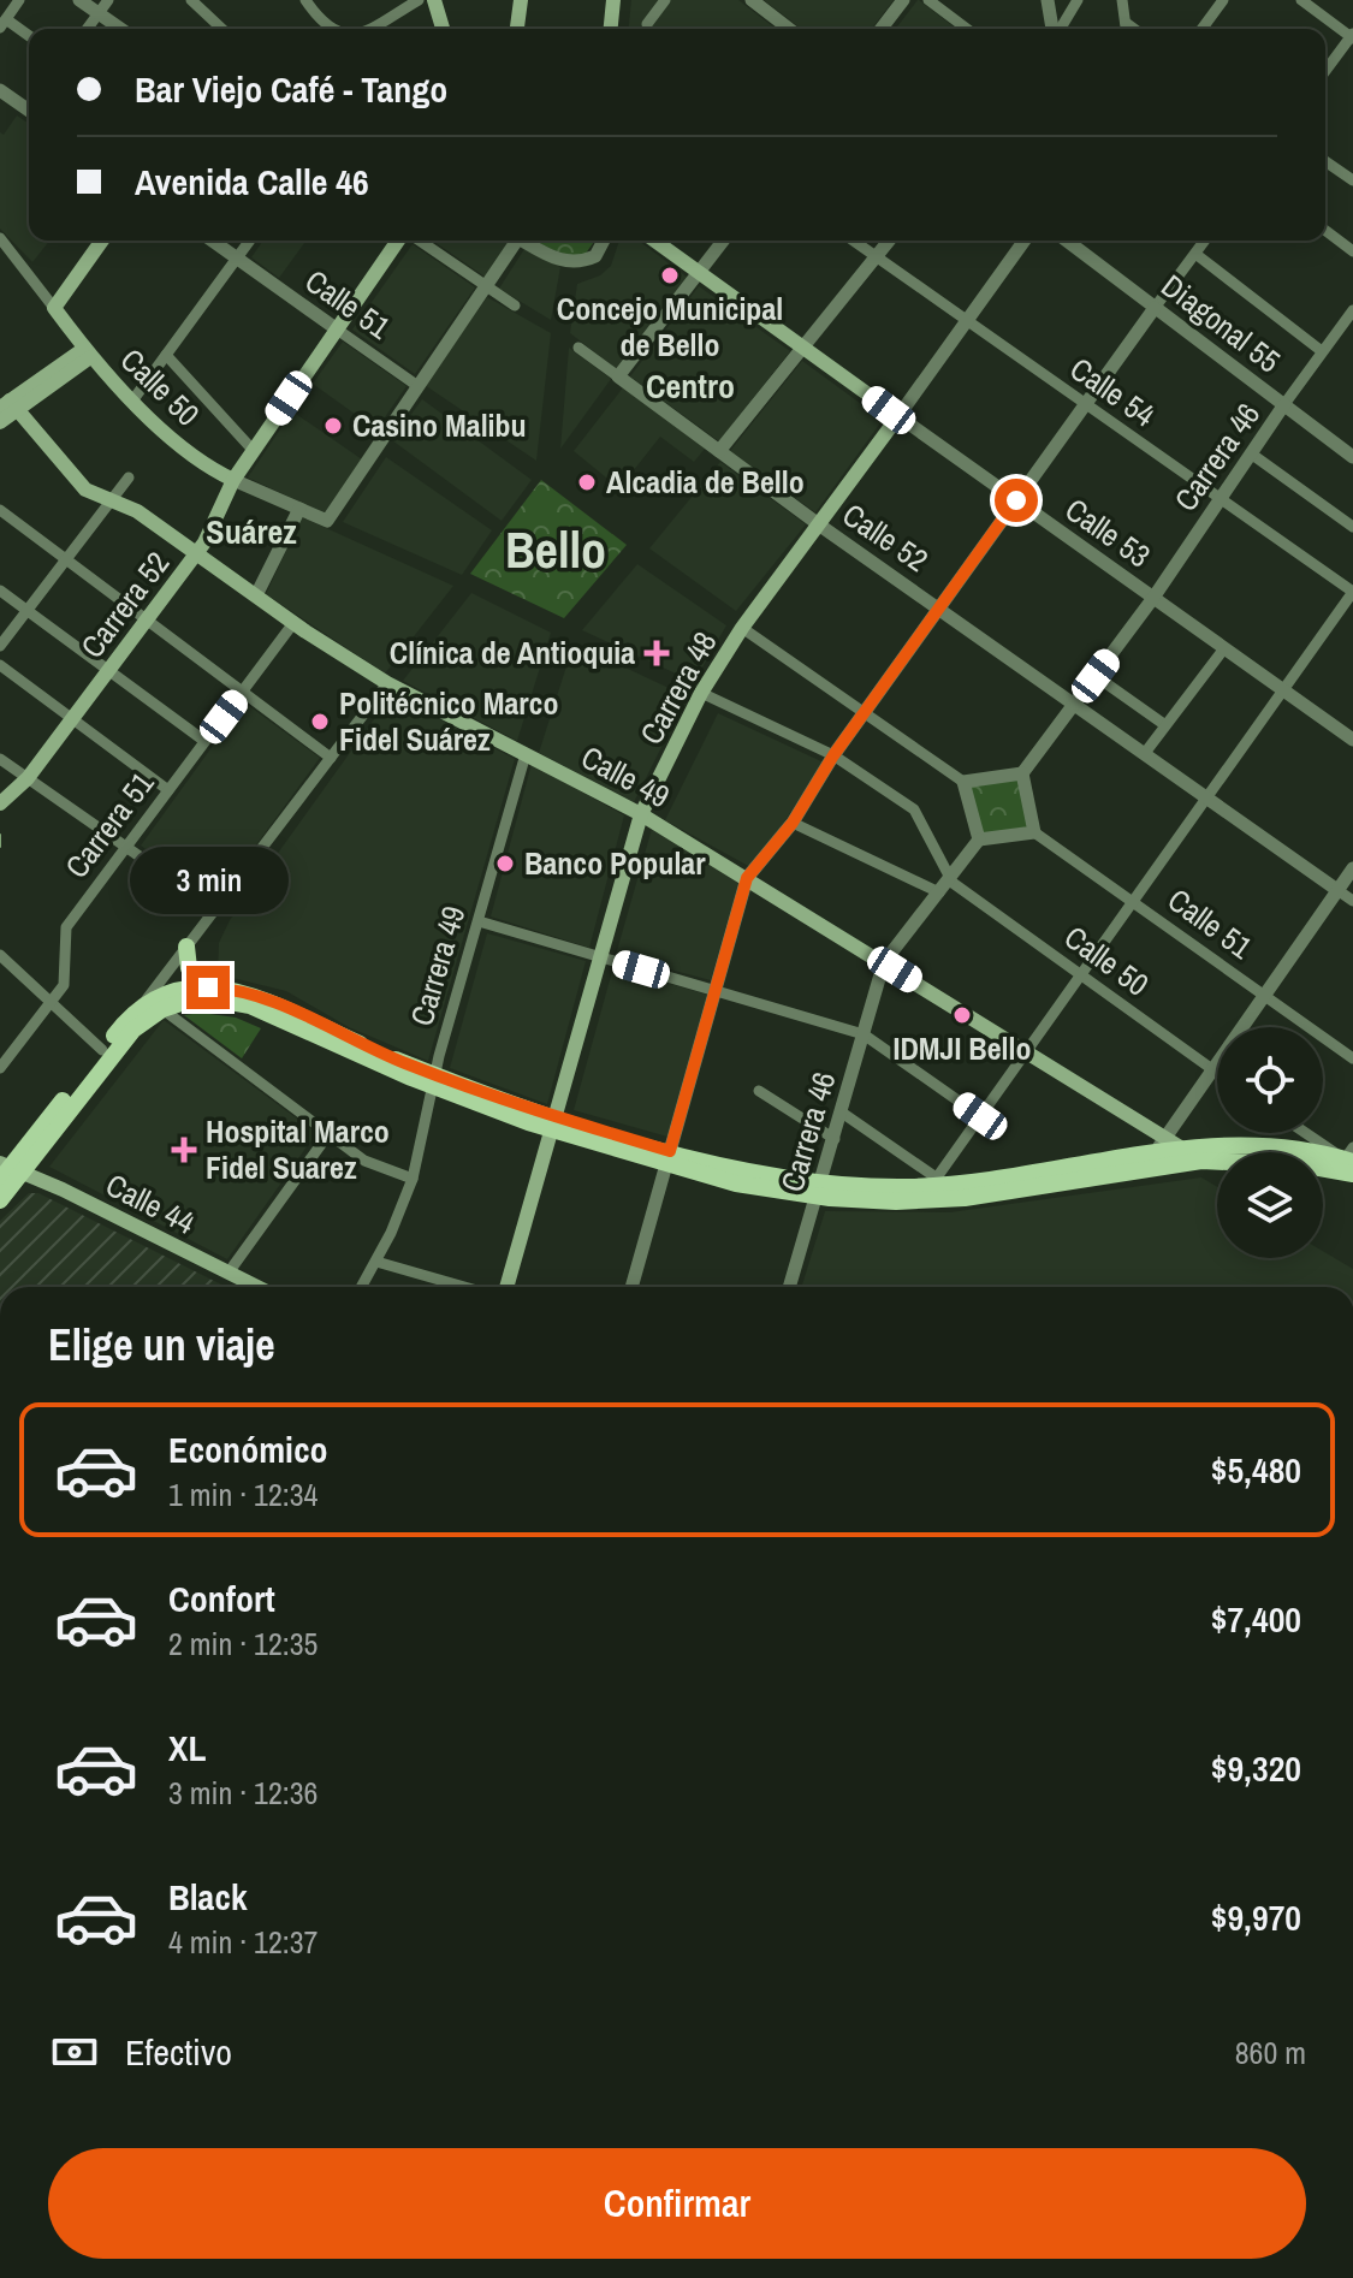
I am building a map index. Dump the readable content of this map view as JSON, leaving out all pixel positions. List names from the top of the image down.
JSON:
{
  "streets": {
    "main road": [
      "Calle 50",
      "Calle 53",
      "Carrera 52",
      "Carrera 48",
      "Calle 49",
      "Calle 44"
    ],
    "street": [
      "Calle 51",
      "Diagonal 55",
      "Calle 54",
      "Carrera 46",
      "Calle 52",
      "Carrera 51",
      "Carrera 49"
    ]
  },
  "crossings": [
    ["Calle 51", "Calle 50"],
    ["Calle 51", "Carrera 52"],
    ["Diagonal 55", "Carrera 46"],
    ["Calle 50", "Carrera 46"],
    ["Calle 50", "Carrera 52"],
    ["Calle 50", "Carrera 48"],
    ["Calle 54", "Carrera 46"],
    ["Calle 54", "Carrera 48"],
    ["Carrera 46", "Calle 53"],
    ["Carrera 46", "Calle 52"],
    ["Carrera 46", "Calle 49"],
    ["Calle 53", "Carrera 48"],
    ["Calle 52", "Carrera 48"],
    ["Carrera 52", "Calle 49"],
    ["Carrera 48", "Calle 49"],
    ["Calle 49", "Carrera 51"],
    ["Calle 49", "Carrera 49"]
  ],
  "districts": ["Centro", "Suárez", "Bello"],
  "places": {
    "other": [
      "Concejo Municipal de Bello",
      "Casino Malibu",
      "Alcadia de Bello",
      "Politécnico Marco Fidel Suárez",
      "Banco Popular",
      "IDMJI Bello"
    ],
    "health": ["Clínica de Antioquia", "Hospital Marco Fidel Suarez"]
  },
  "page": {
    "banner": ["Bar Viejo Café - Tango", "Avenida Calle 46"],
    "bubble": "3 min",
    "heading": "Elige un viaje",
    "list": [
      {
        "name": "Económico",
        "note": "1 min · 12:34",
        "value": "$5,480"
      },
      {
        "name": "Confort",
        "note": "2 min · 12:35",
        "value": "$7,400"
      },
      {
        "name": "XL",
        "note": "3 min · 12:36",
        "value": "$9,320"
      },
      {
        "name": "Black",
        "note": "4 min · 12:37",
        "value": "$9,970"
      }
    ],
    "pay": ["Efectivo", "860 m"],
    "buttons": "Confirmar"
  }
}
